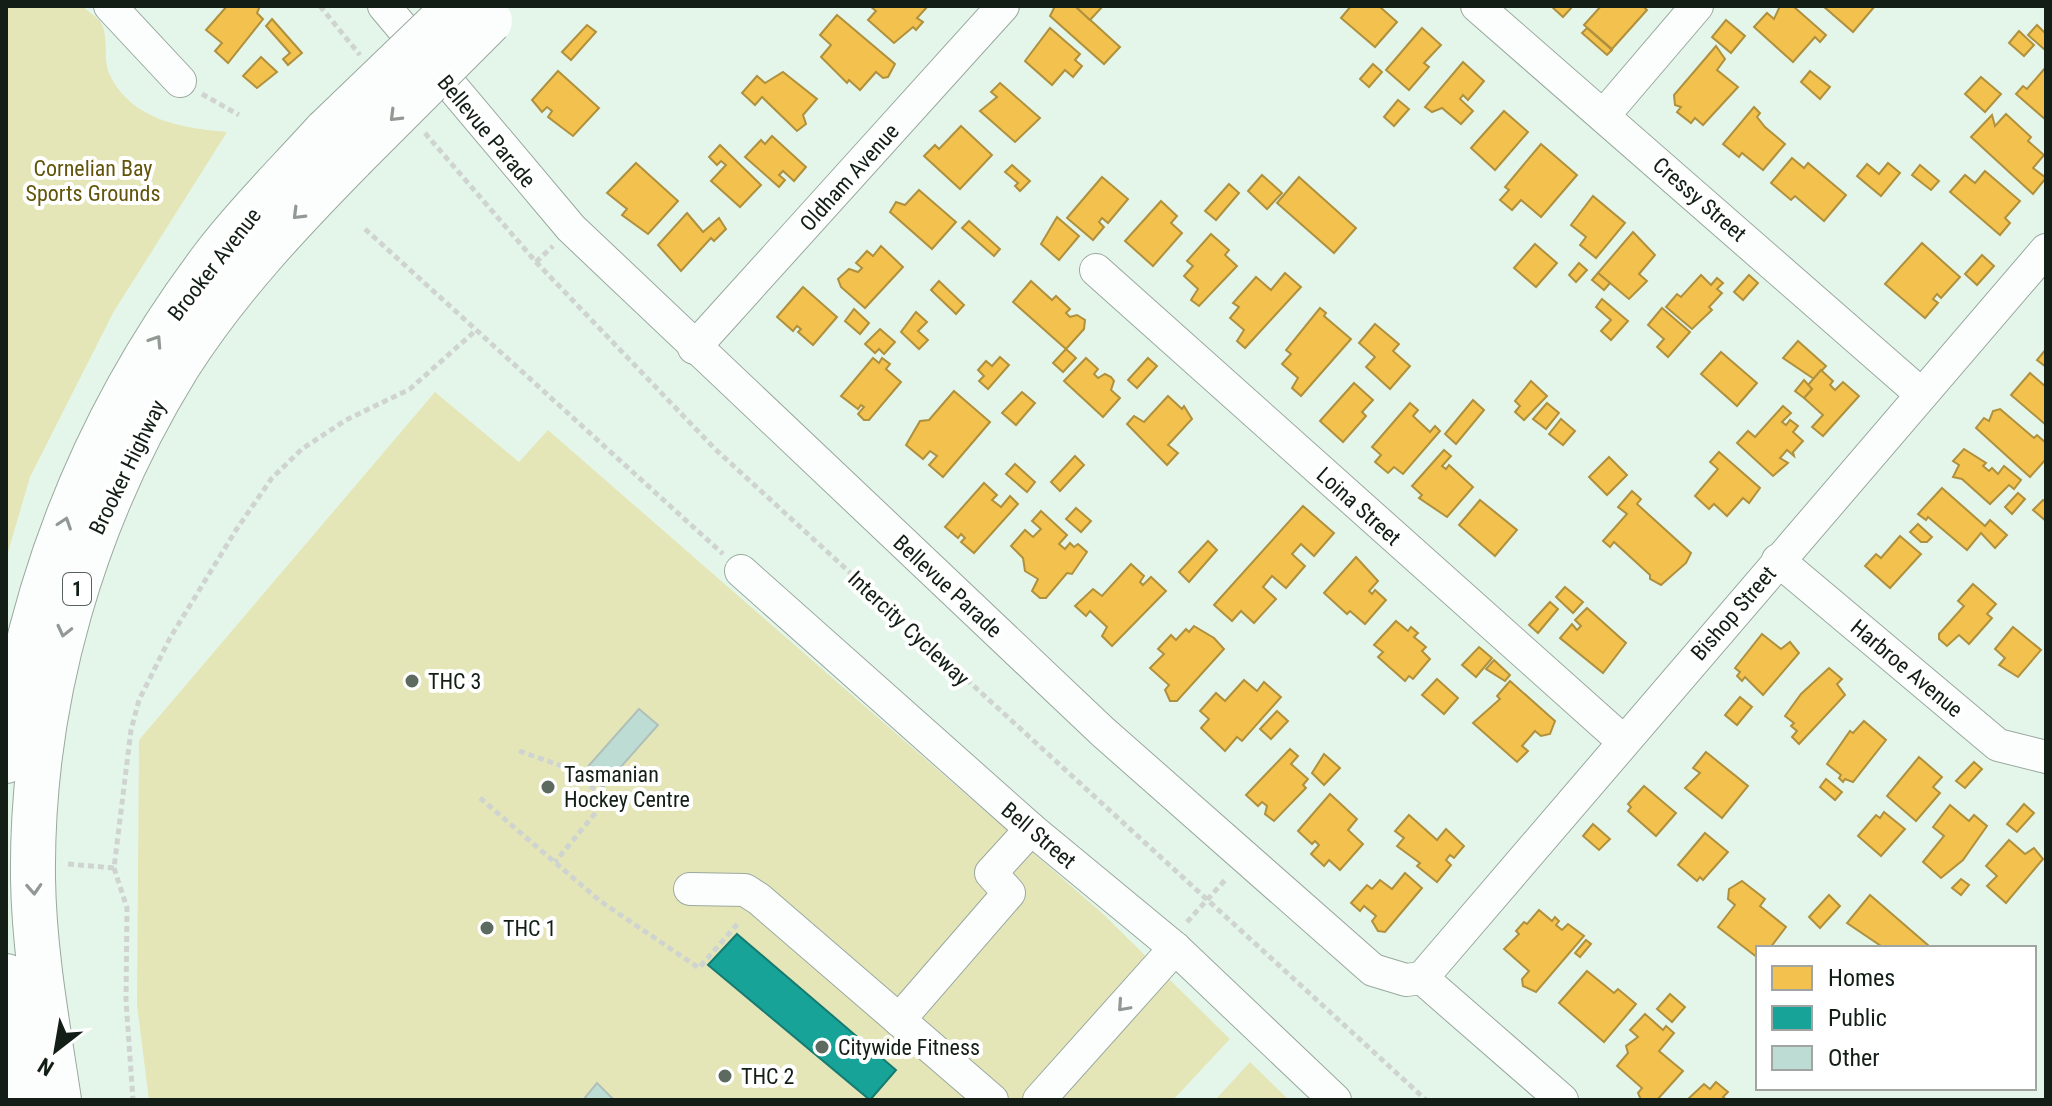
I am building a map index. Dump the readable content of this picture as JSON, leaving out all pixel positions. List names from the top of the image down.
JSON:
{
  "streets": {
    "highway": ["Brooker Avenue", "Brooker Highway", "1"],
    "street": [
      "Bellevue Parade",
      "Oldham Avenue",
      "Cressy Street",
      "Loina Street",
      "Bishop Street",
      "Harbroe Avenue",
      "Bell Street"
    ],
    "path": ["Intercity Cycleway"]
  },
  "crossings": [
    ["Bellevue Parade", "Oldham Avenue"],
    ["Bellevue Parade", "Bishop Street"],
    ["Cressy Street", "Bishop Street"],
    ["Brooker Avenue", "Brooker Highway"],
    ["Loina Street", "Bishop Street"],
    ["Bishop Street", "Harbroe Avenue"]
  ],
  "one_way": ["Brooker Avenue"],
  "parks": ["Cornelian Bay Sports Grounds"],
  "places": [
    "THC 3",
    "Tasmanian Hockey Centre",
    "THC 1",
    "Citywide Fitness",
    "THC 2"
  ],
  "legend": ["Homes", "Public", "Other"],
  "north": "bottom left"
}
